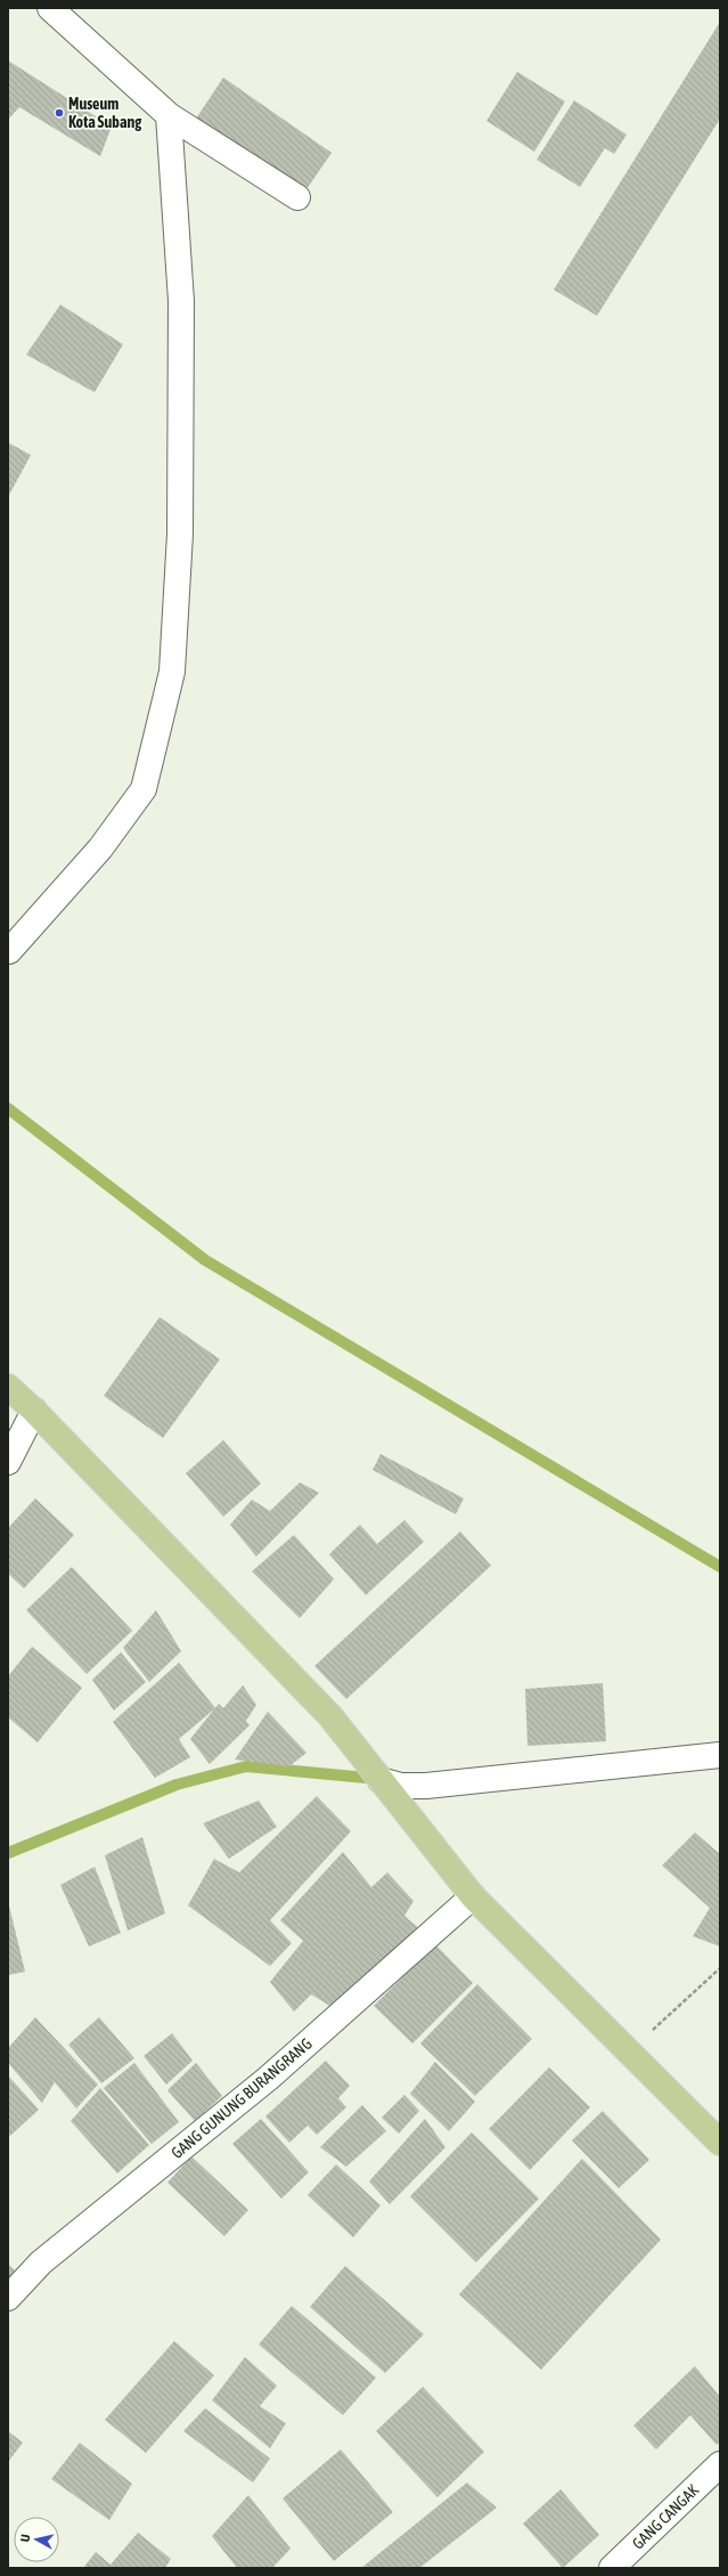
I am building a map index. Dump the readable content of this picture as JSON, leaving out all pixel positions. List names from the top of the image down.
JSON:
{
  "streets": {
    "street": ["GANG GUNUNG BURANGRANG", "GANG CANGAK"]
  },
  "places": ["Museum Kota Subang"],
  "north": "left"
}
